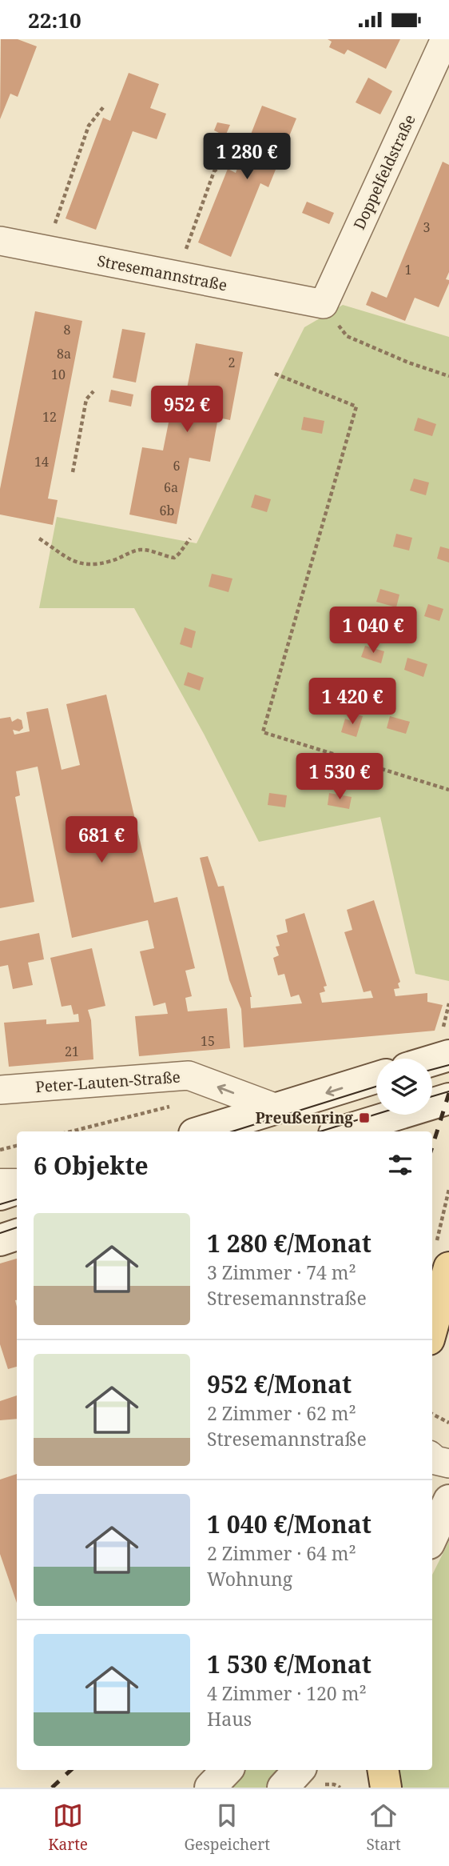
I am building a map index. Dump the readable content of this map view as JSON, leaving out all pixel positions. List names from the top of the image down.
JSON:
{
  "streets": {
    "street": ["Doppelfeldstraße", "Stresemannstraße", "Peter-Lauten-Straße"]
  },
  "crossings": [
    ["Doppelfeldstraße", "Stresemannstraße"]
  ],
  "one_way": ["Peter-Lauten-Straße"],
  "places": {
    "transit": ["Preußenring"]
  },
  "house_numbers": [
    "3",
    "1",
    "8",
    "8a",
    "2",
    "10",
    "12",
    "14",
    "6",
    "6a",
    "6b",
    "15",
    "21"
  ],
  "page": {
    "status": "22:10",
    "price": [
      "1 280 €",
      "952 €",
      "1 040 €",
      "1 420 €",
      "1 530 €",
      "681 €"
    ],
    "heading": "6 Objekte",
    "list": [
      {
        "name": "1 280 €/Monat",
        "note": "3 Zimmer · 74 m² · Stresemannstraße"
      },
      {
        "name": "952 €/Monat",
        "note": "2 Zimmer · 62 m² · Stresemannstraße"
      },
      {
        "name": "1 040 €/Monat",
        "note": "2 Zimmer · 64 m² · Wohnung"
      },
      {
        "name": "1 530 €/Monat",
        "note": "4 Zimmer · 120 m² · Haus"
      }
    ],
    "tabs": ["Karte", "Gespeichert", "Start"]
  }
}
